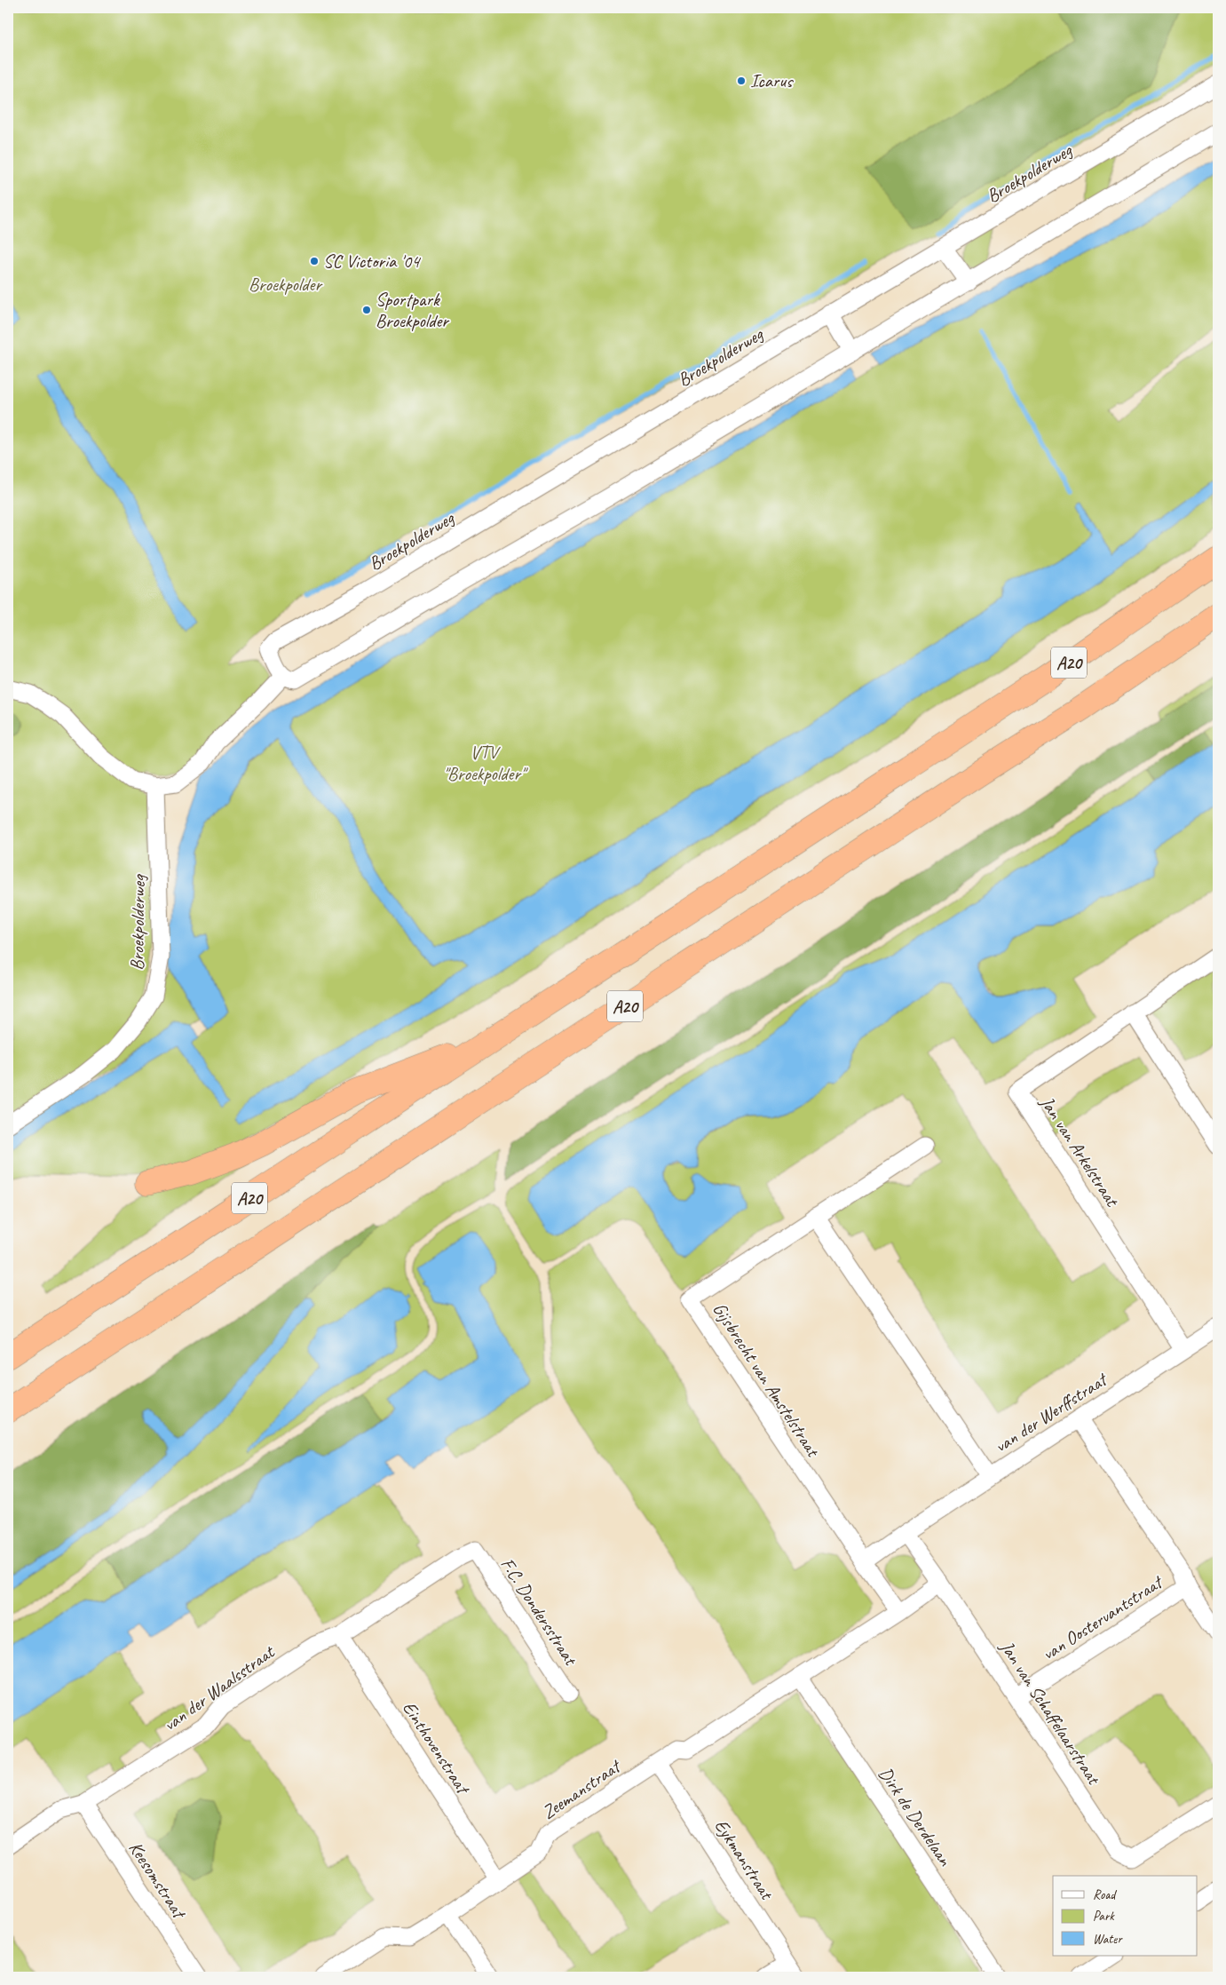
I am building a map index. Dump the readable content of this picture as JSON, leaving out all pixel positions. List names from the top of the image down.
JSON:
{
  "streets": {
    "highway": ["A20"],
    "street": [
      "Broekpolderweg",
      "Jan van Arkelstraat",
      "Gijsbrecht van Amstelstraat",
      "van der Werffstraat",
      "F.C. Dondersstraat",
      "van Oostervantstraat",
      "van der Waalsstraat",
      "Jan van Schaffelaarstraat",
      "Einthovenstraat",
      "Zeemanstraat",
      "Dirk de Derdelaan",
      "Eykmanstraat",
      "Keesomstraat"
    ]
  },
  "crossings": [
    ["Jan van Arkelstraat", "van der Werffstraat"],
    ["Gijsbrecht van Amstelstraat", "van der Werffstraat"],
    ["F.C. Dondersstraat", "van der Waalsstraat"],
    ["van Oostervantstraat", "Jan van Schaffelaarstraat"],
    ["van der Waalsstraat", "Einthovenstraat"],
    ["van der Waalsstraat", "Keesomstraat"],
    ["Einthovenstraat", "Zeemanstraat"],
    ["Zeemanstraat", "Dirk de Derdelaan"],
    ["Zeemanstraat", "Eykmanstraat"]
  ],
  "parks": ["Broekpolder", "VTV \"Broekpolder\""],
  "places": ["Icarus", "SC Victoria '04", "Sportpark Broekpolder"],
  "legend": ["Road", "Park", "Water"]
}
